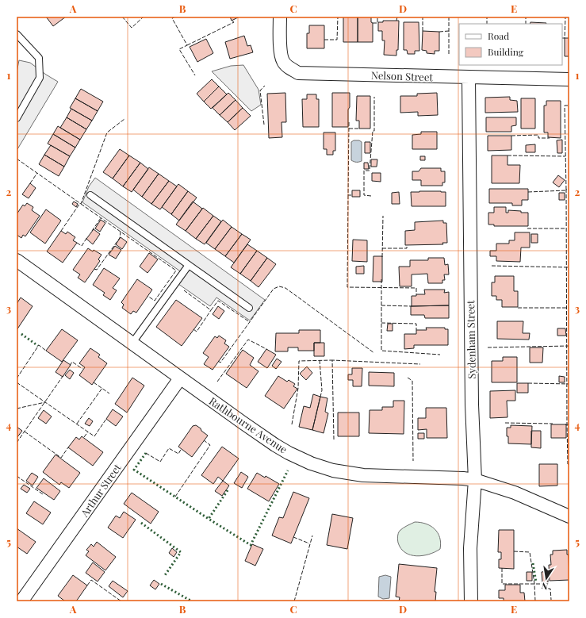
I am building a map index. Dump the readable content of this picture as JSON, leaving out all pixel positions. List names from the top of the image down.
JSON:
{
  "streets": {
    "street": [
      "Nelson Street",
      "Sydenham Street",
      "Rathbourne Avenue",
      "Arthur Street"
    ]
  },
  "crossings": [
    ["Nelson Street", "Sydenham Street"],
    ["Sydenham Street", "Rathbourne Avenue"],
    ["Rathbourne Avenue", "Arthur Street"]
  ],
  "legend": ["Road", "Building"],
  "north": "bottom",
  "grid": {
    "columns": [
      "A",
      "B",
      "C",
      "D",
      "E"
    ],
    "rows": [
      "1",
      "2",
      "3",
      "4",
      "5"
    ]
  }
}
